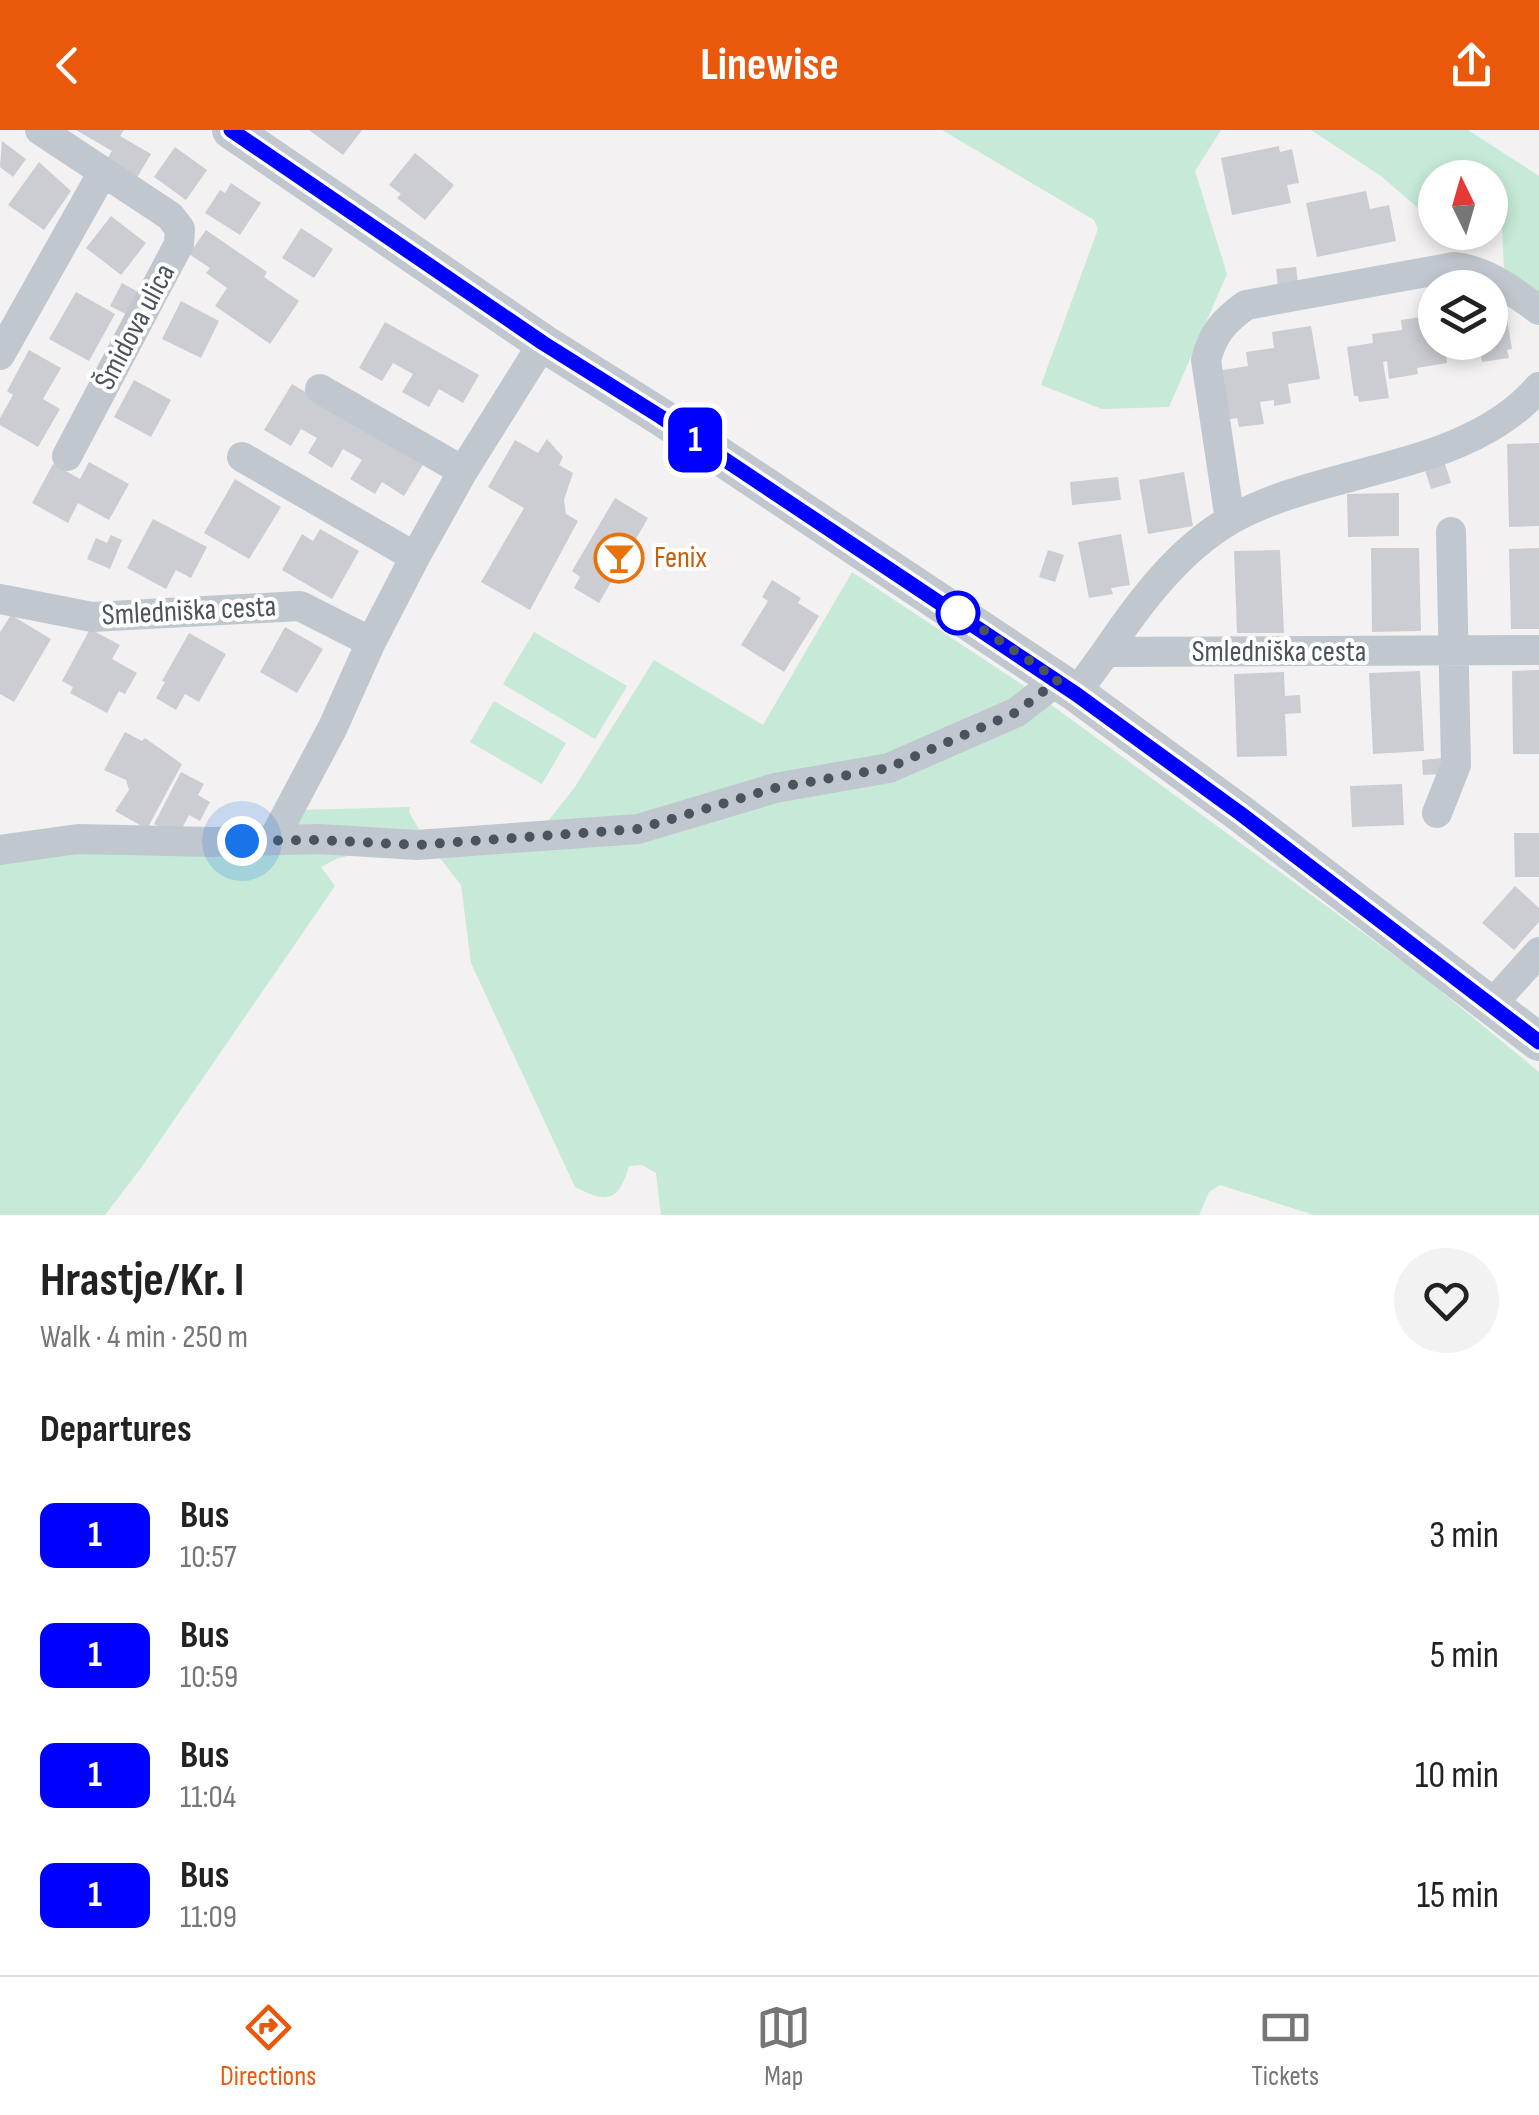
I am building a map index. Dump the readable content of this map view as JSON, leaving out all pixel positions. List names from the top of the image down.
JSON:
{
  "streets": {
    "street": ["Šmidova ulica", "Smledniška cesta"]
  },
  "places": {
    "bar": ["Fenix"]
  },
  "lines": ["bus line 1"],
  "north": "top",
  "page": {
    "header": "Linewise",
    "on_map": "1",
    "heading": [
      ["Hrastje/Kr. I", "Walk · 4 min · 250 m"],
      "Departures"
    ],
    "list": [
      {
        "mark": "1",
        "name": "Bus",
        "note": "10:57",
        "value": "3 min"
      },
      {
        "mark": "1",
        "name": "Bus",
        "note": "10:59",
        "value": "5 min"
      },
      {
        "mark": "1",
        "name": "Bus",
        "note": "11:04",
        "value": "10 min"
      },
      {
        "mark": "1",
        "name": "Bus",
        "note": "11:09",
        "value": "15 min"
      }
    ],
    "tabs": ["Directions", "Map", "Tickets"]
  }
}
